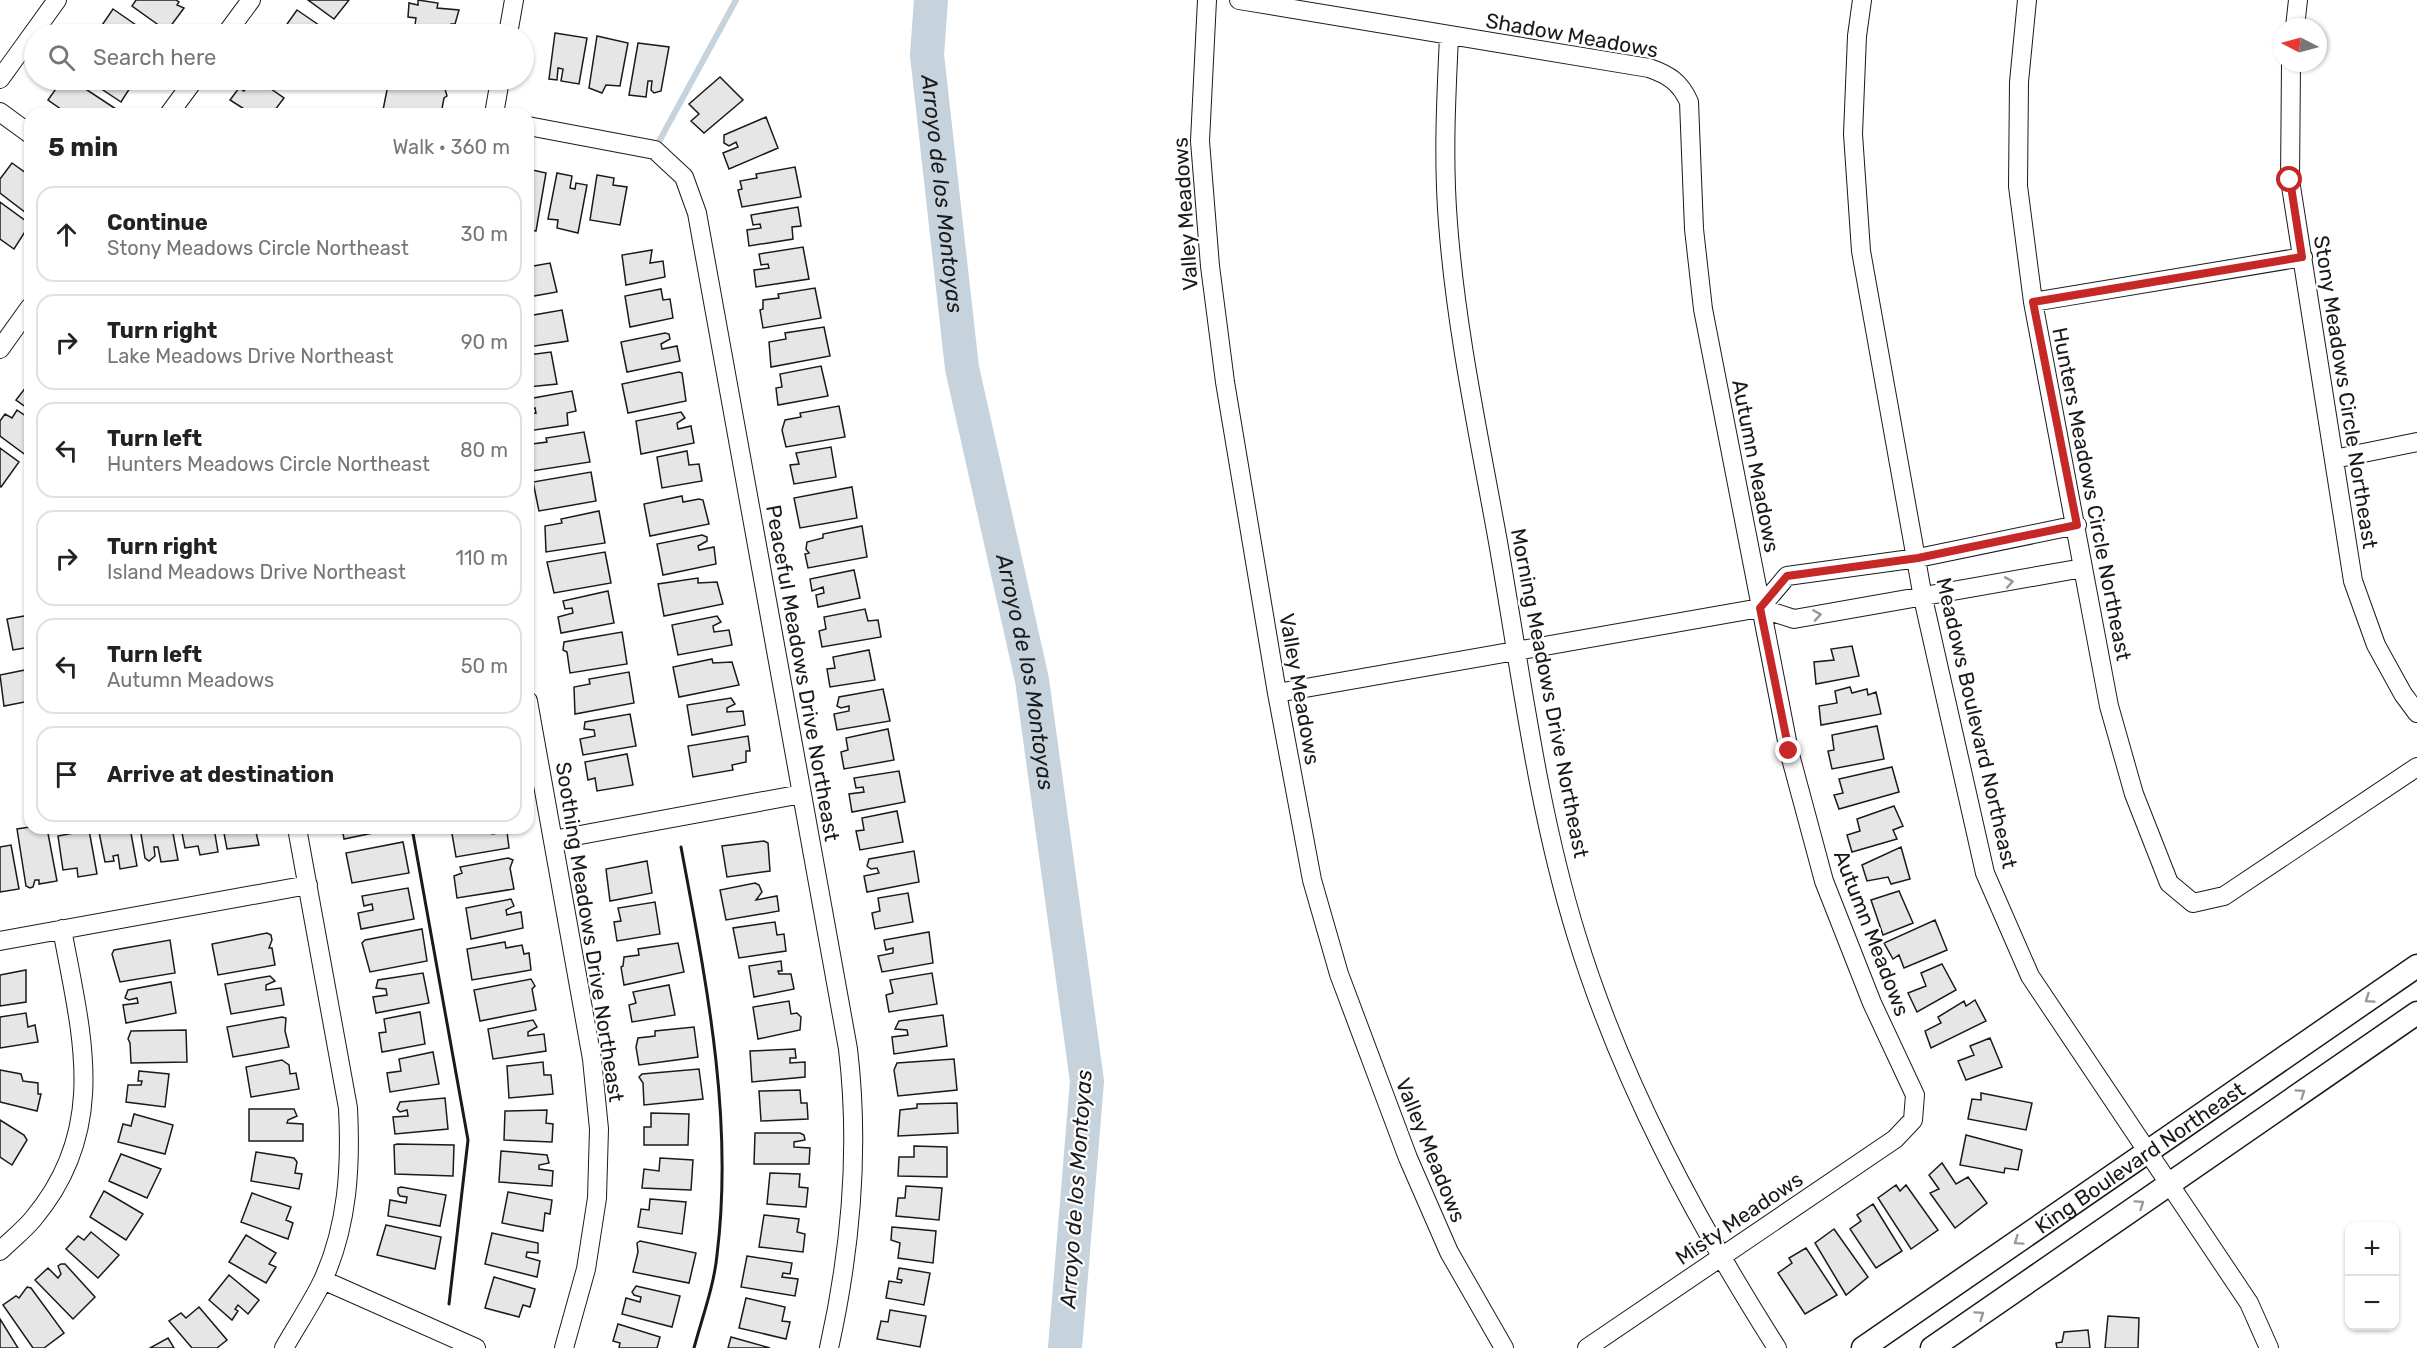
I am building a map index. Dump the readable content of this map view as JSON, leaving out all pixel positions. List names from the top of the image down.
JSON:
{
  "streets": {
    "street": [
      "Shadow Meadows",
      "Valley Meadows",
      "Stony Meadows Circle Northeast",
      "Autumn Meadows",
      "Hunters Meadows Circle Northeast",
      "Peaceful Meadows Drive Northeast",
      "Morning Meadows Drive Northeast",
      "Meadows Boulevard Northeast",
      "Soothing Meadows Drive Northeast",
      "King Boulevard Northeast",
      "Misty Meadows"
    ]
  },
  "crossings": [
    ["Shadow Meadows", "Autumn Meadows"],
    ["Shadow Meadows", "Morning Meadows Drive Northeast"],
    ["Autumn Meadows", "Misty Meadows"],
    ["Morning Meadows Drive Northeast", "Misty Meadows"],
    ["Meadows Boulevard Northeast", "King Boulevard Northeast"]
  ],
  "water": ["Arroyo de los Montoyas"],
  "north": "left",
  "page": {
    "search": "Search here",
    "heading": ["5 min", "Walk · 360 m"],
    "list": [
      ["Continue", "Stony Meadows Circle Northeast", "30 m"],
      ["Turn right", "Lake Meadows Drive Northeast", "90 m"],
      ["Turn left", "Hunters Meadows Circle Northeast", "80 m"],
      ["Turn right", "Island Meadows Drive Northeast", "110 m"],
      ["Turn left", "Autumn Meadows", "50 m"],
      "Arrive at destination"
    ],
    "map_buttons": ["+", "−"]
  }
}
